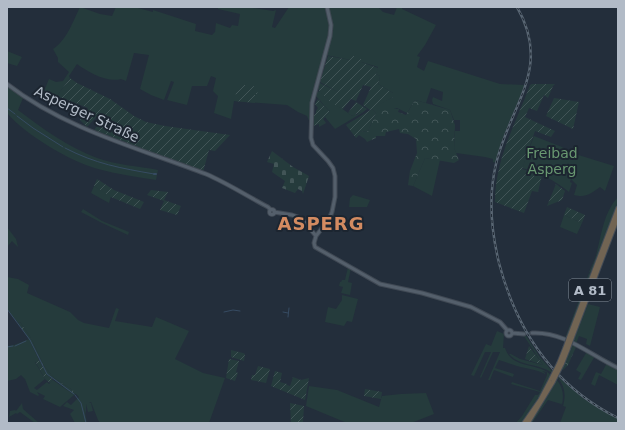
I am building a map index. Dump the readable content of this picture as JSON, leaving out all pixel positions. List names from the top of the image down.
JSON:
{
  "streets": {
    "highway": ["A 81"],
    "main road": ["Asperger Straße"]
  },
  "districts": ["ASPERG"],
  "parks": ["Freibad Asperg"]
}
